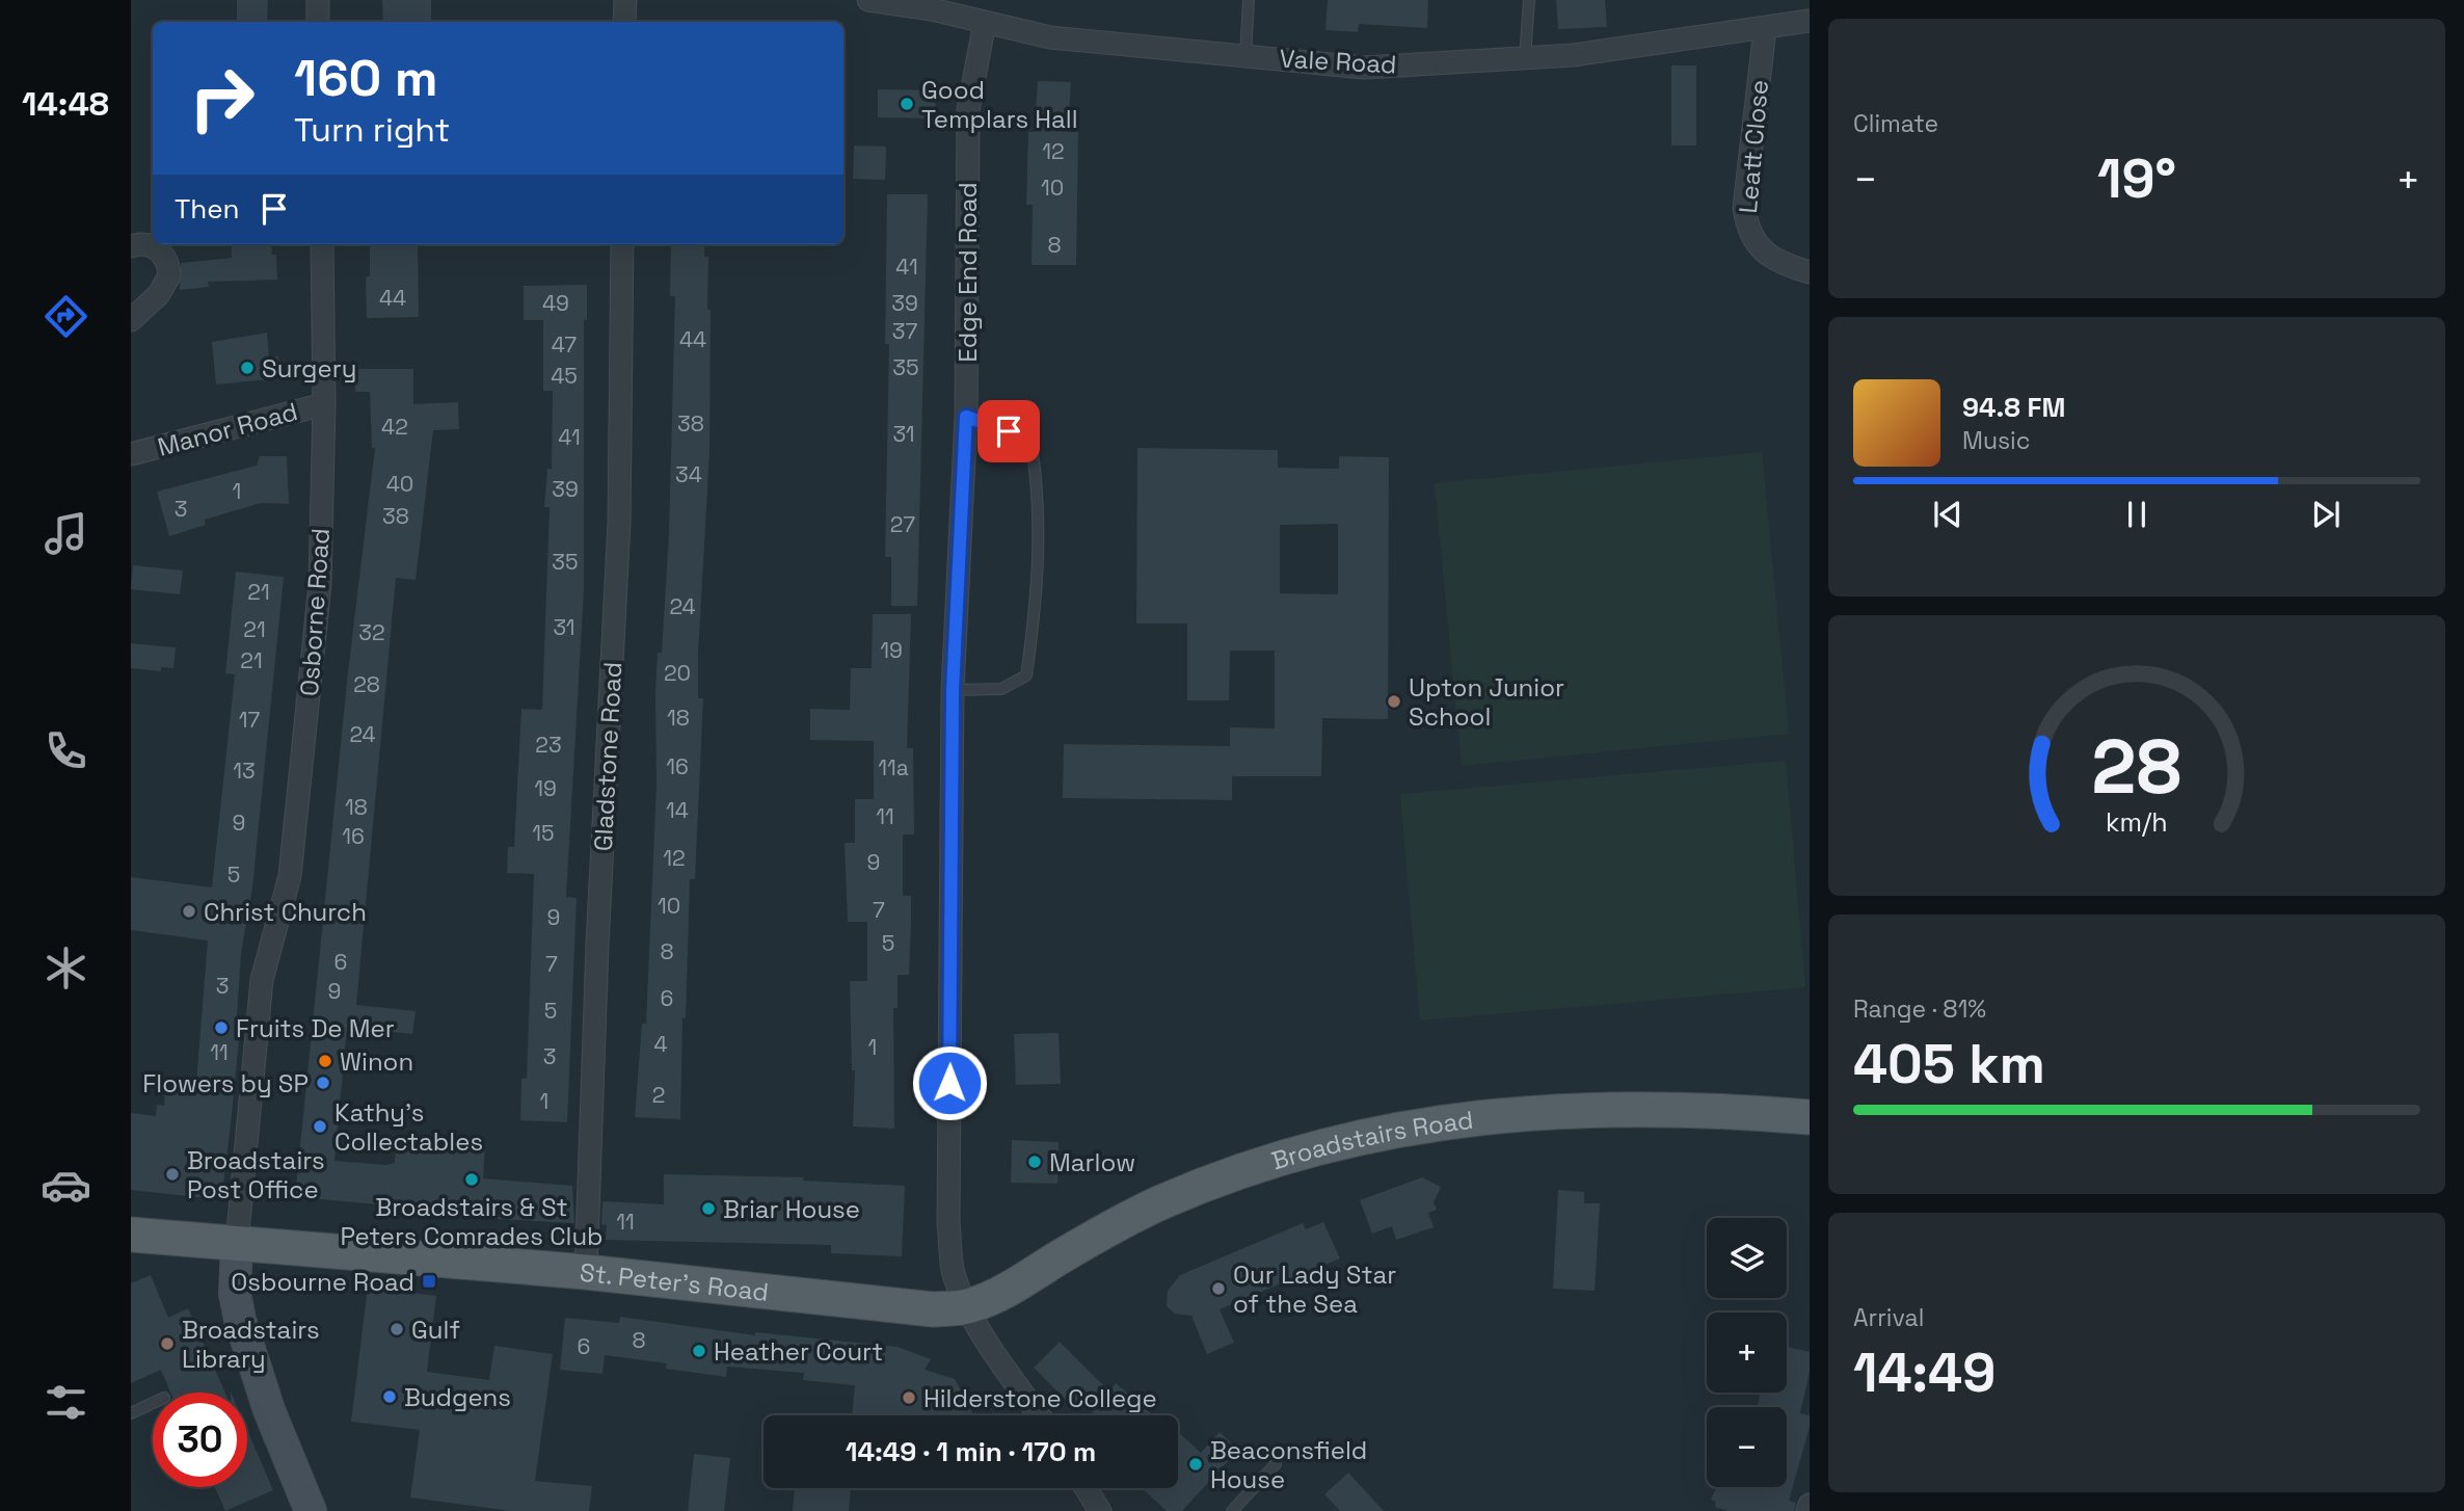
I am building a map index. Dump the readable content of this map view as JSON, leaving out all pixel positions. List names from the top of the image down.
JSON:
{
  "streets": {
    "main road": ["Broadstairs Road", "St. Peter's Road"],
    "street": [
      "Vale Road",
      "Leatt Close",
      "Edge End Road",
      "Manor Road",
      "Osborne Road",
      "Gladstone Road"
    ]
  },
  "crossings": [
    ["Vale Road", "Leatt Close"],
    ["Vale Road", "Edge End Road"],
    ["Edge End Road", "Broadstairs Road"],
    ["Edge End Road", "St. Peter's Road"],
    ["Manor Road", "Osborne Road"],
    ["Osborne Road", "St. Peter's Road"],
    ["Gladstone Road", "St. Peter's Road"],
    ["Broadstairs Road", "St. Peter's Road"]
  ],
  "places": {
    "other": [
      "Good Templars Hall",
      "Surgery",
      "Upton Junior School",
      "Christ Church",
      "Fruits De Mer",
      "Winon",
      "Flowers by SP",
      "Kathy's Collectables",
      "Marlow",
      "Broadstairs Post Office",
      "Broadstairs & St Peters Comrades Club",
      "Briar House",
      "Our Lady Star of the Sea",
      "Gulf",
      "Broadstairs Library",
      "Heather Court",
      "Budgens",
      "Hilderstone College",
      "Beaconsfield House"
    ],
    "transit": ["Osbourne Road"]
  },
  "house_numbers": [
    "12",
    "10",
    "8",
    "41",
    "44",
    "49",
    "39",
    "37",
    "44",
    "47",
    "35",
    "45",
    "38",
    "42",
    "31",
    "41",
    "34",
    "40",
    "39",
    "1",
    "3",
    "38",
    "27",
    "35",
    "21",
    "24",
    "31",
    "21",
    "32",
    "19",
    "21",
    "20",
    "28",
    "18",
    "17",
    "24",
    "23",
    "16",
    "11a",
    "13",
    "19",
    "18",
    "14",
    "11",
    "9",
    "15",
    "16",
    "12",
    "9",
    "5",
    "10",
    "7",
    "9",
    "5",
    "8",
    "6",
    "7",
    "3",
    "9",
    "6",
    "5",
    "4",
    "1",
    "11",
    "3",
    "2",
    "1",
    "11",
    "8",
    "6"
  ],
  "page": {
    "tabs": "14:48",
    "tile": [
      "Climate",
      ["Range · 81%", "405 km"],
      ["Arrival", "14:49"]
    ],
    "turn": ["160 m", "Turn right"],
    "heat": ["−", "19°", "+"],
    "then": "Then",
    "song": ["94.8 FM", "Music"],
    "map_buttons": ["+", "−"],
    "limit": "30",
    "trip": "14:49 · 1 min · 170 m",
    "gauge": ["28", "km/h"]
  }
}
